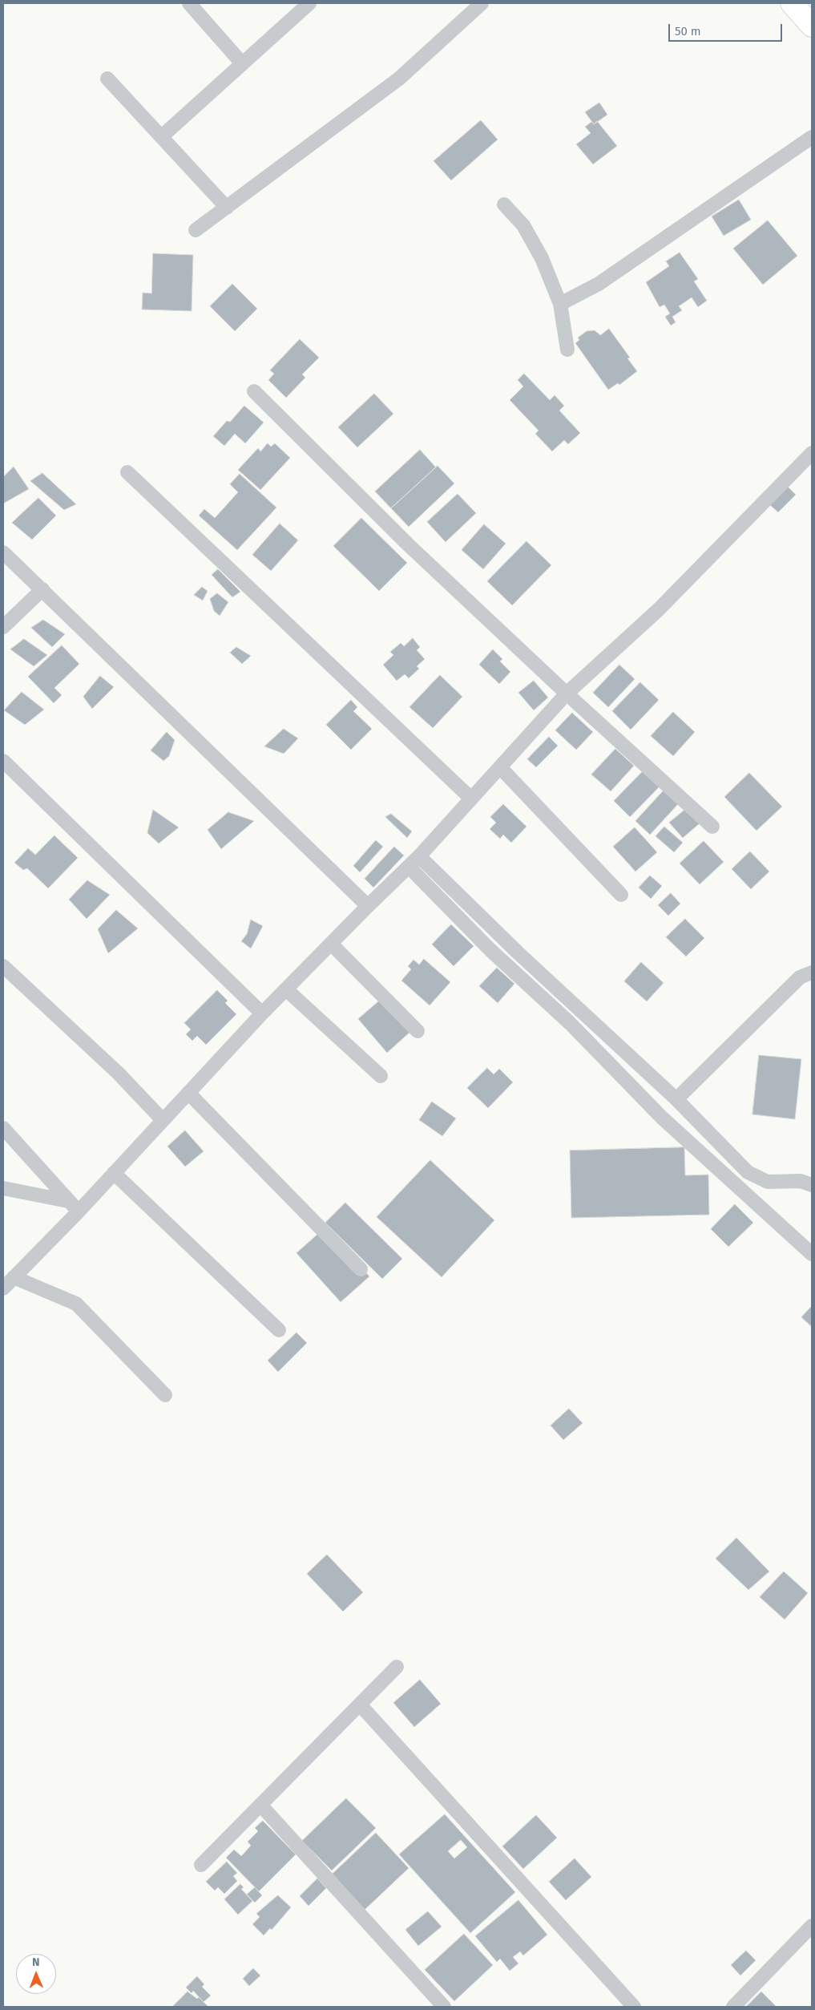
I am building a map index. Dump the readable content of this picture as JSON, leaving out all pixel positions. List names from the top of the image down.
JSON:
{
  "scale_bar": "50 m",
  "north": "top"
}
